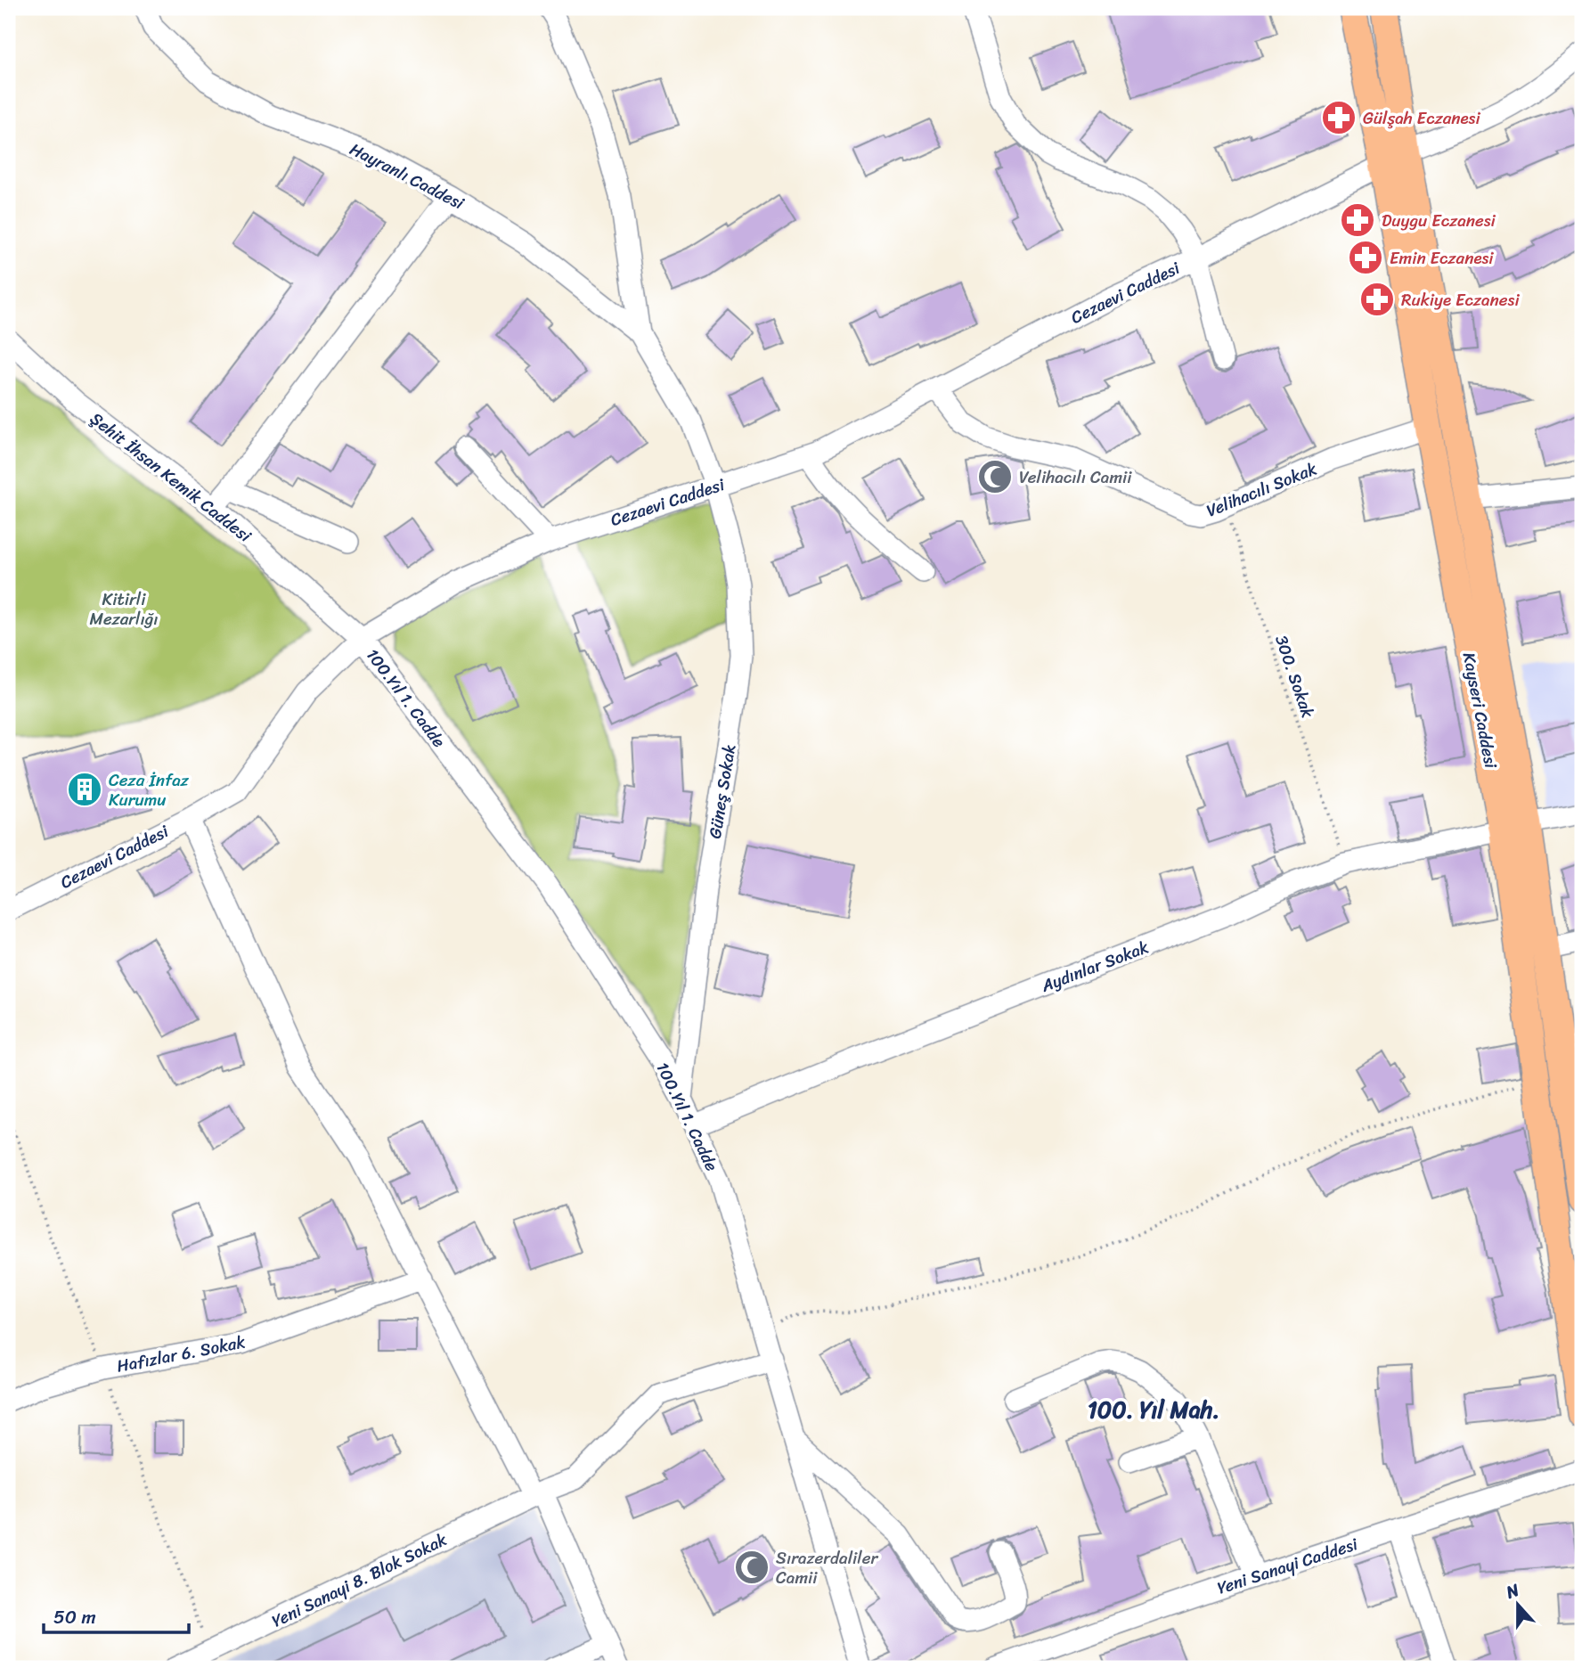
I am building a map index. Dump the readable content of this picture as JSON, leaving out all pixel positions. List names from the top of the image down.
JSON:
{
  "streets": {
    "main road": ["Kayseri Caddesi"],
    "street": [
      "Hayranlı Caddesi",
      "Cezaevi Caddesi",
      "Şehit İhsan Kemik Caddesi",
      "Velihacılı Sokak",
      "100.Yıl 1. Cadde",
      "Güneş Sokak",
      "Aydınlar Sokak",
      "Hafızlar 6. Sokak",
      "Yeni Sanayi Caddesi",
      "Yeni Sanayi 8. Blok Sokak"
    ],
    "path": ["300. Sokak"]
  },
  "crossings": [
    ["Hayranlı Caddesi", "Güneş Sokak"],
    ["Cezaevi Caddesi", "Şehit İhsan Kemik Caddesi"],
    ["Cezaevi Caddesi", "Velihacılı Sokak"],
    ["Cezaevi Caddesi", "100.Yıl 1. Cadde"],
    ["Cezaevi Caddesi", "Kayseri Caddesi"],
    ["Cezaevi Caddesi", "Güneş Sokak"],
    ["Şehit İhsan Kemik Caddesi", "100.Yıl 1. Cadde"],
    ["Velihacılı Sokak", "300. Sokak"],
    ["Velihacılı Sokak", "Kayseri Caddesi"],
    ["100.Yıl 1. Cadde", "Güneş Sokak"],
    ["100.Yıl 1. Cadde", "Aydınlar Sokak"],
    ["100.Yıl 1. Cadde", "Yeni Sanayi 8. Blok Sokak"],
    ["Kayseri Caddesi", "Aydınlar Sokak"]
  ],
  "districts": ["100. Yıl Mah."],
  "parks": ["Kitirli Mezarlığı"],
  "places": {
    "pharmacy": [
      "Gülşah Eczanesi",
      "Duygu Eczanesi",
      "Emin Eczanesi",
      "Rukiye Eczanesi"
    ],
    "mosque": ["Velihacılı Camii", "Sırazerdaliler Camii"],
    "building": ["Ceza İnfaz Kurumu"]
  },
  "scale_bar": "50 m",
  "north": "top"
}
